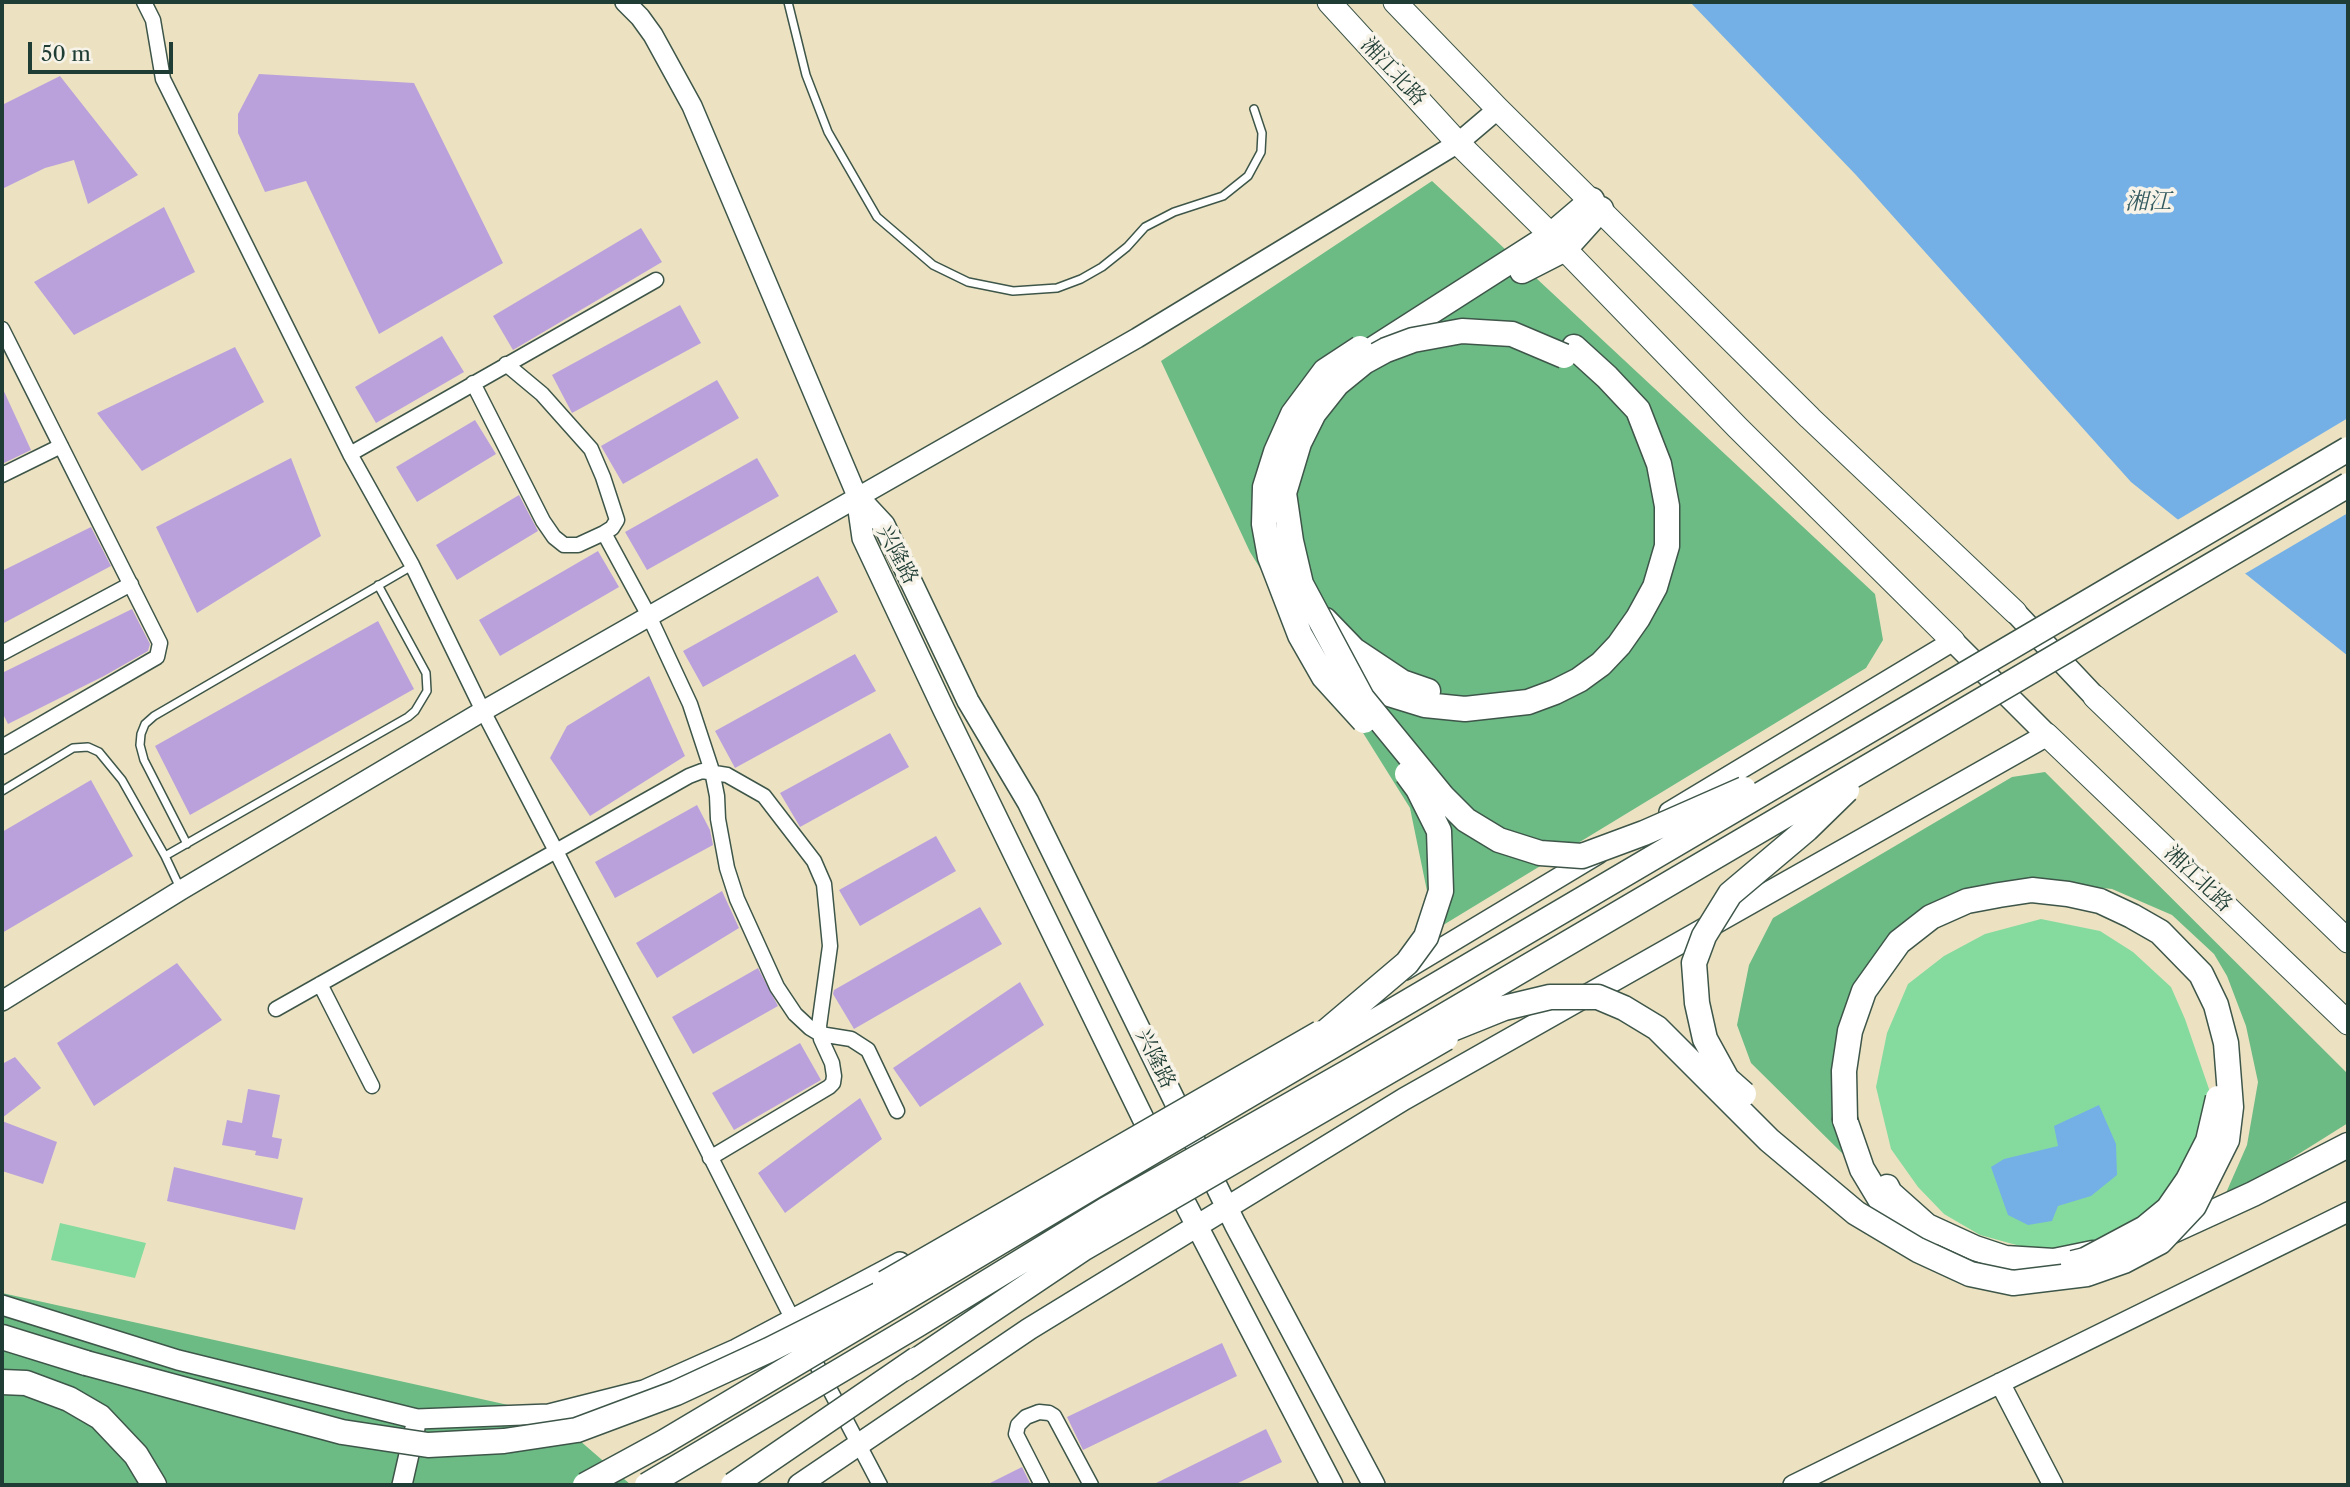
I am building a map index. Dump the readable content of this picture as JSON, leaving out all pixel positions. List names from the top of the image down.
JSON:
{
  "streets": {
    "main road": ["湘江北路", "兴隆路"]
  },
  "water": ["湘江"],
  "scale_bar": "50 m"
}
